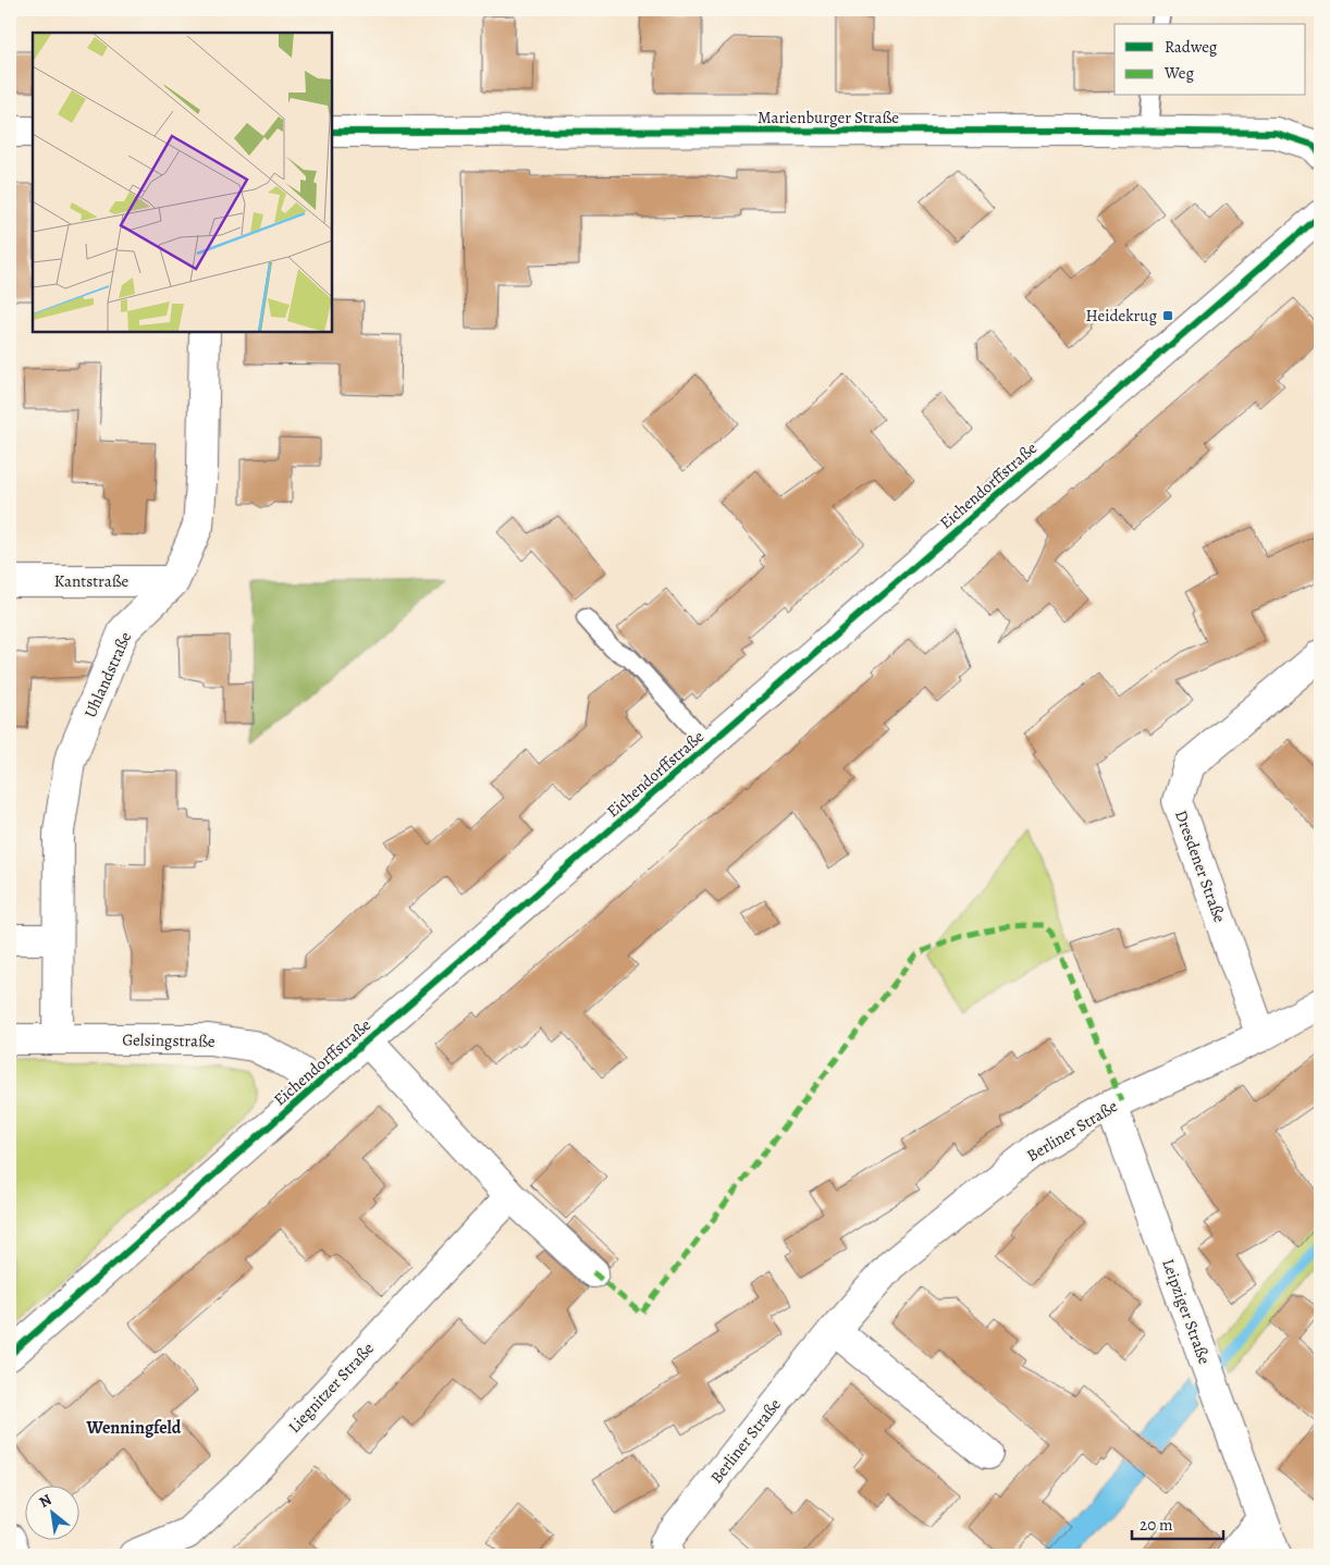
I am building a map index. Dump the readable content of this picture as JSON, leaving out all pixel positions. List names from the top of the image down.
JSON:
{
  "streets": {
    "street": [
      "Marienburger Straße",
      "Eichendorffstraße",
      "Kantstraße",
      "Uhlandstraße",
      "Dresdener Straße",
      "Gelsingstraße",
      "Berliner Straße",
      "Leipziger Straße",
      "Liegnitzer Straße"
    ]
  },
  "crossings": [
    ["Eichendorffstraße", "Gelsingstraße"],
    ["Kantstraße", "Uhlandstraße"],
    ["Uhlandstraße", "Gelsingstraße"],
    ["Dresdener Straße", "Berliner Straße"],
    ["Berliner Straße", "Leipziger Straße"]
  ],
  "districts": ["Wenningfeld"],
  "places": {
    "transit": ["Heidekrug"]
  },
  "legend": ["Radweg", "Weg"],
  "scale_bar": "20 m",
  "north": "top left"
}
